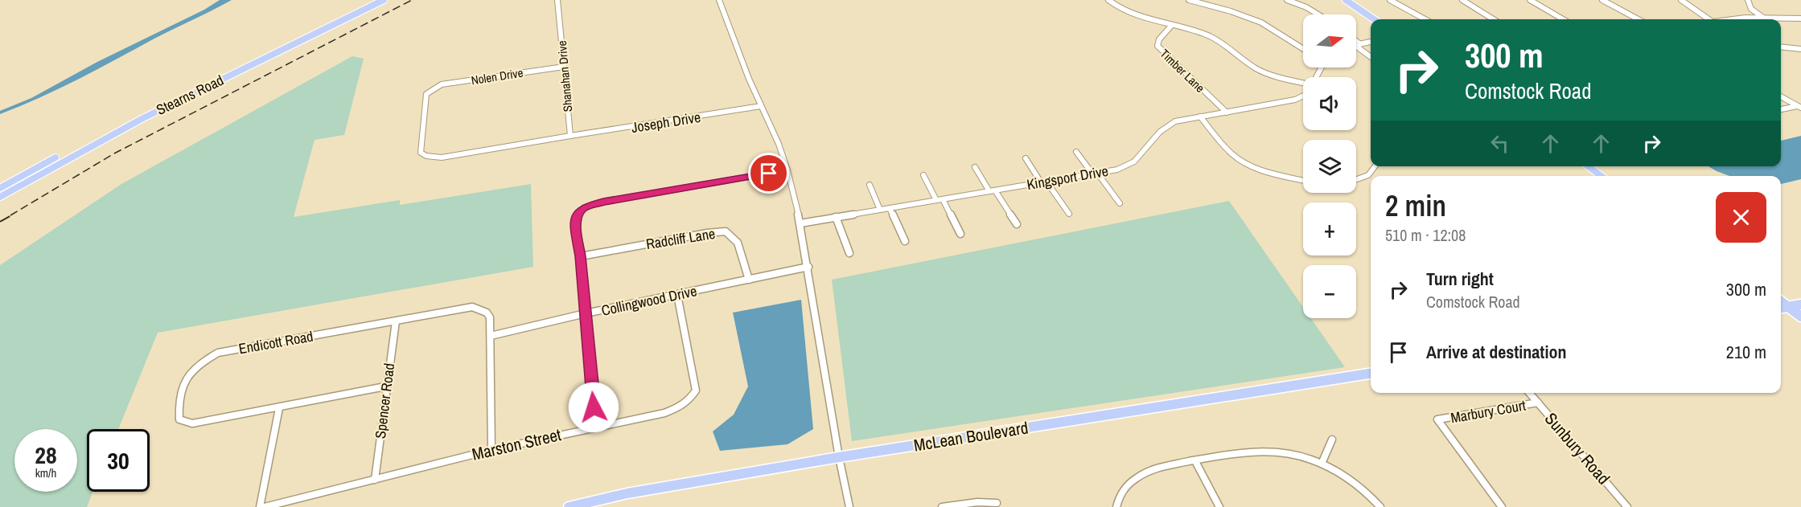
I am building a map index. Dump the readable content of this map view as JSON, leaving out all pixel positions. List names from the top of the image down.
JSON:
{
  "streets": {
    "main road": ["Stearns Road", "McLean Boulevard"],
    "street": [
      "Timber Lane",
      "Nolen Drive",
      "Shanahan Drive",
      "Joseph Drive",
      "Kingsport Drive",
      "Radcliff Lane",
      "Collingwood Drive",
      "Endicott Road",
      "Spencer Road",
      "Marbury Court",
      "Marston Street",
      "Sunbury Road"
    ]
  },
  "crossings": [
    ["Timber Lane", "Kingsport Drive"],
    ["Nolen Drive", "Shanahan Drive"],
    ["Nolen Drive", "Joseph Drive"],
    ["Shanahan Drive", "Joseph Drive"],
    ["Radcliff Lane", "Collingwood Drive"],
    ["Collingwood Drive", "Endicott Road"],
    ["Collingwood Drive", "Marston Street"],
    ["Endicott Road", "Spencer Road"],
    ["Endicott Road", "Marston Street"],
    ["Spencer Road", "Marston Street"],
    ["Marbury Court", "Sunbury Road"]
  ],
  "north": "right",
  "page": {
    "map_buttons": ["+", "−"],
    "turn": ["300 m", "Comstock Road"],
    "heading": ["2 min", "510 m · 12:08"],
    "list": [
      {
        "name": "Turn right",
        "note": "Comstock Road",
        "value": "300 m"
      },
      {
        "name": "Arrive at destination",
        "value": "210 m"
      }
    ],
    "speed": "28 km/h",
    "limit": "30"
  }
}
